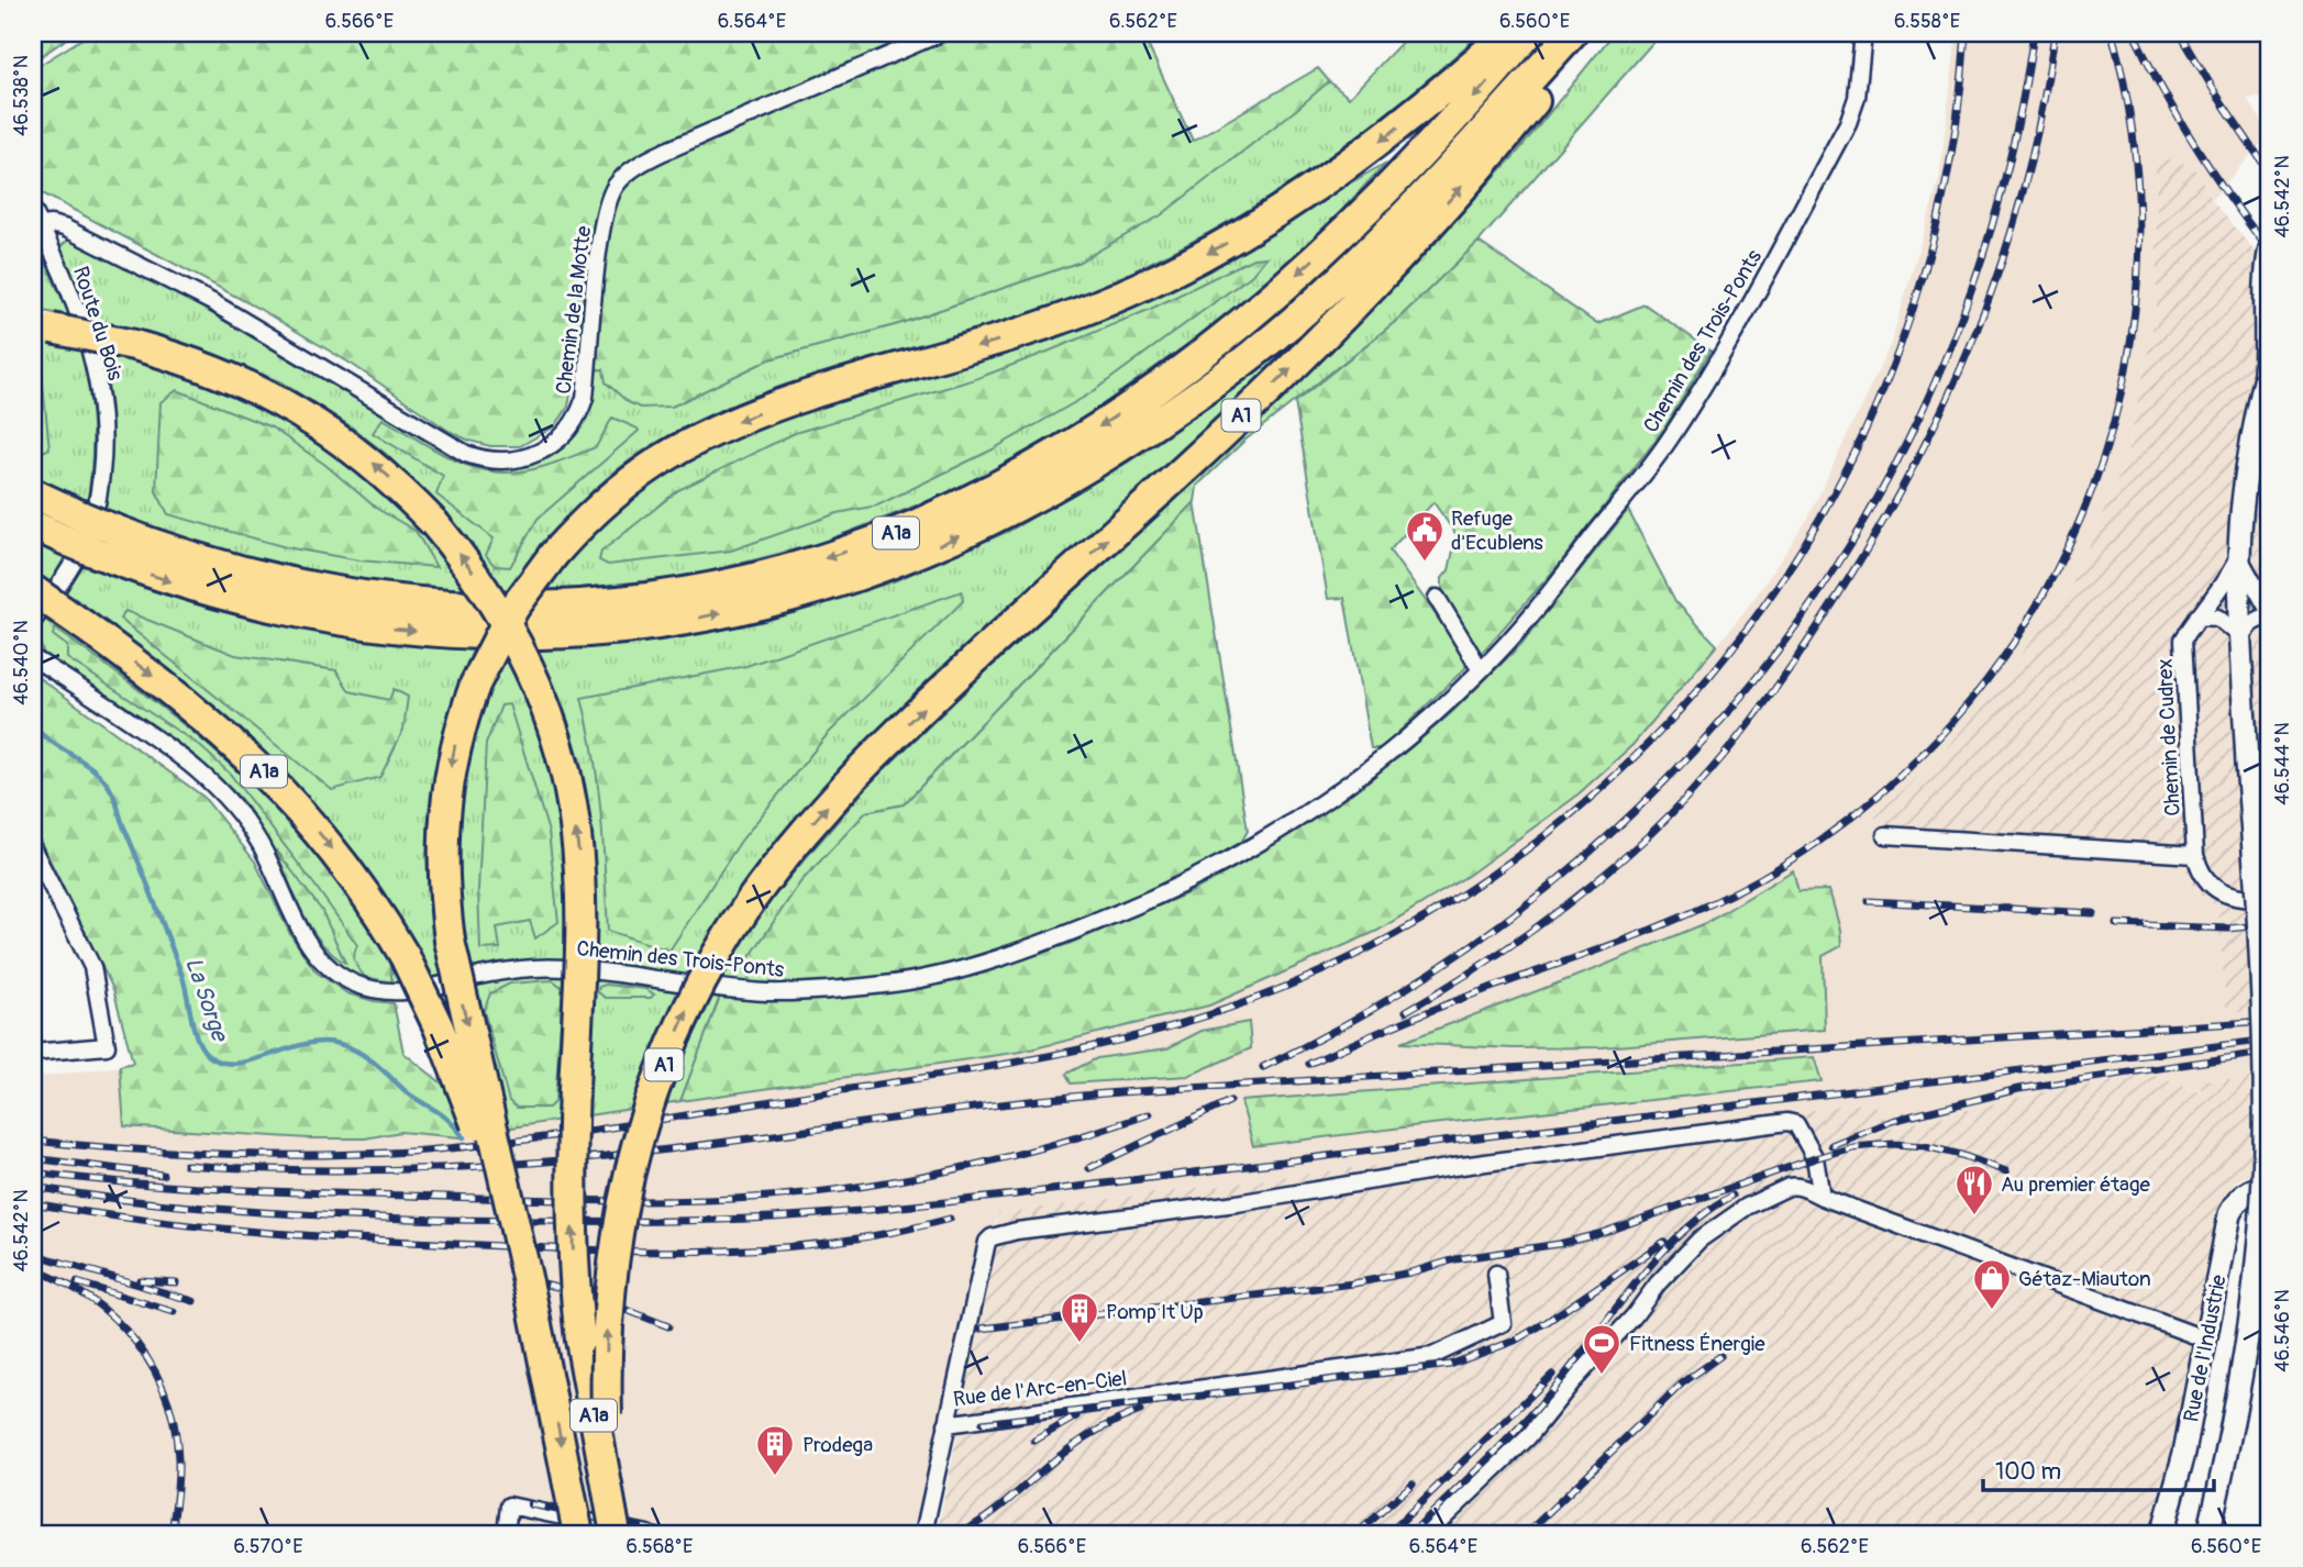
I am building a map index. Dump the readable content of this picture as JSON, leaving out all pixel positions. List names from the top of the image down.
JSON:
{
  "streets": {
    "highway": ["A1", "A1a"],
    "main road": ["Rue de l'Industrie"],
    "street": [
      "Chemin de la Motte",
      "Route du Bois",
      "Chemin des Trois-Ponts",
      "Chemin de Cudrex",
      "Rue de l'Arc-en-Ciel"
    ]
  },
  "crossings": [
    ["Chemin de la Motte", "Route du Bois"],
    ["A1", "A1a"]
  ],
  "water": ["La Sorge"],
  "places": {
    "public building": ["Refuge d'Ecublens"],
    "restaurant": ["Au premier étage"],
    "shop": ["Gétaz-Miauton"],
    "building": ["Pomp It Up", "Prodega"],
    "sports": ["Fitness Énergie"]
  },
  "scale_bar": "100 m",
  "coordinates": [
    "6.566°E",
    "6.564°E",
    "6.562°E",
    "6.560°E",
    "6.558°E",
    "46.538°N",
    "46.542°N",
    "46.540°N",
    "46.544°N",
    "46.546°N",
    "6.570°E",
    "6.568°E"
  ]
}
